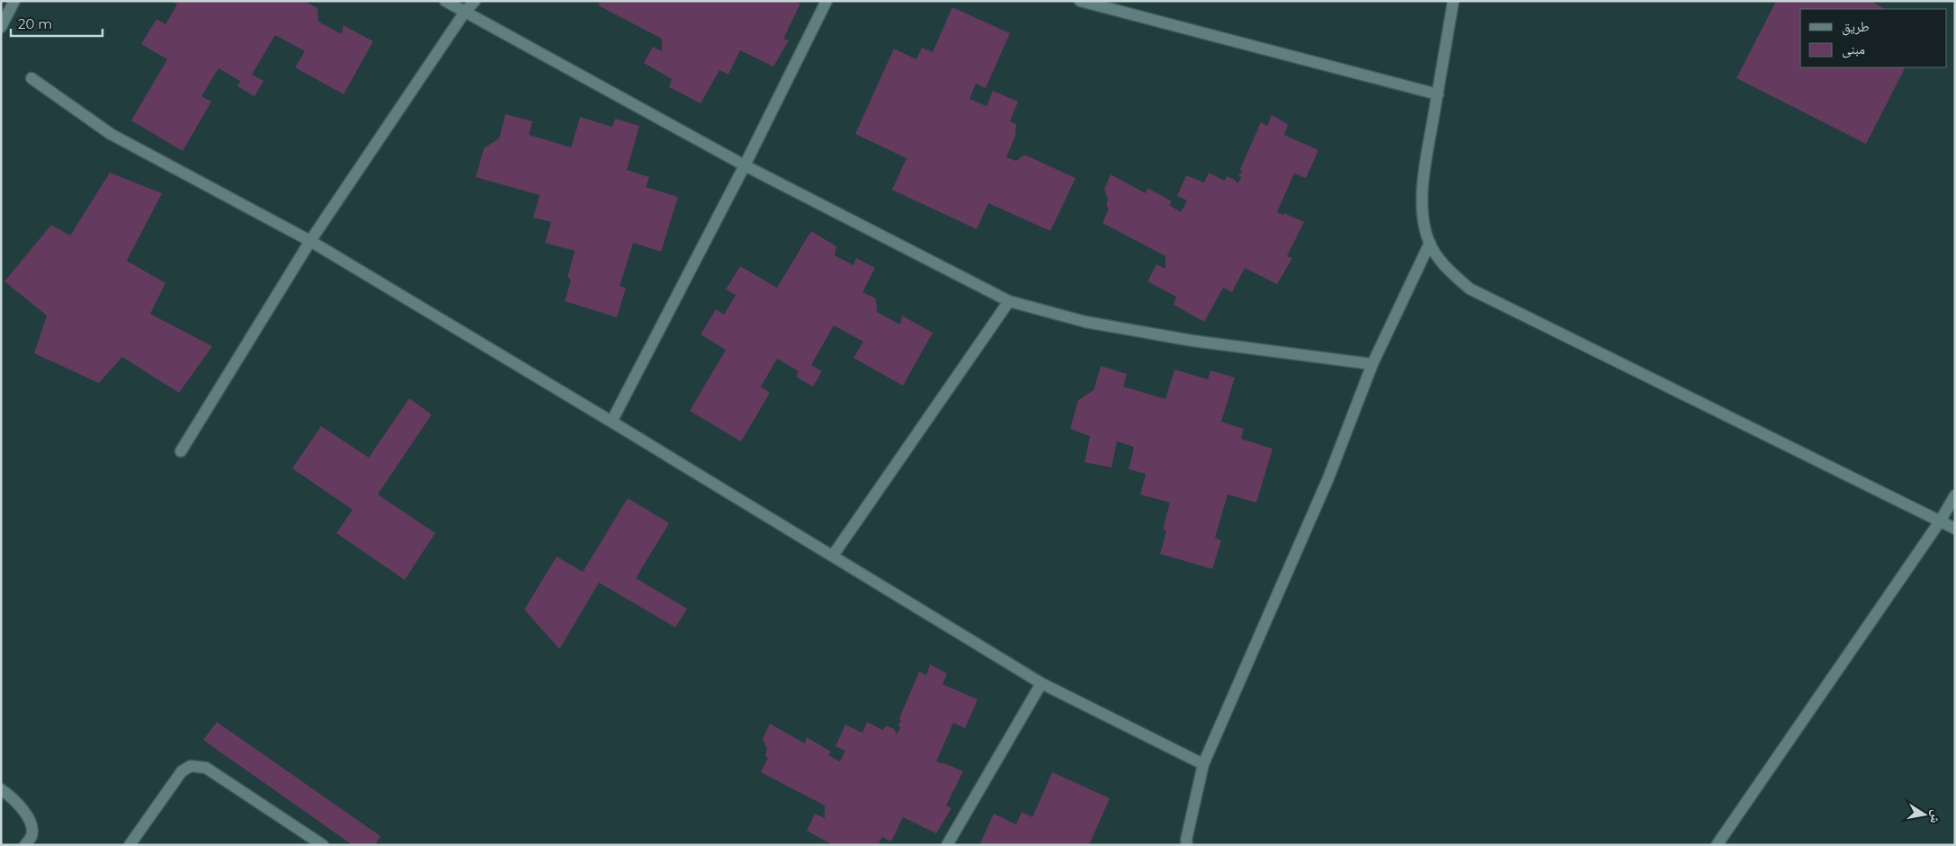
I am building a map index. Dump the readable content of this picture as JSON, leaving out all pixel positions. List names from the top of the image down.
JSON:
{
  "legend": ["طريق", "مبنى"],
  "scale_bar": "20 m",
  "north": "right"
}
